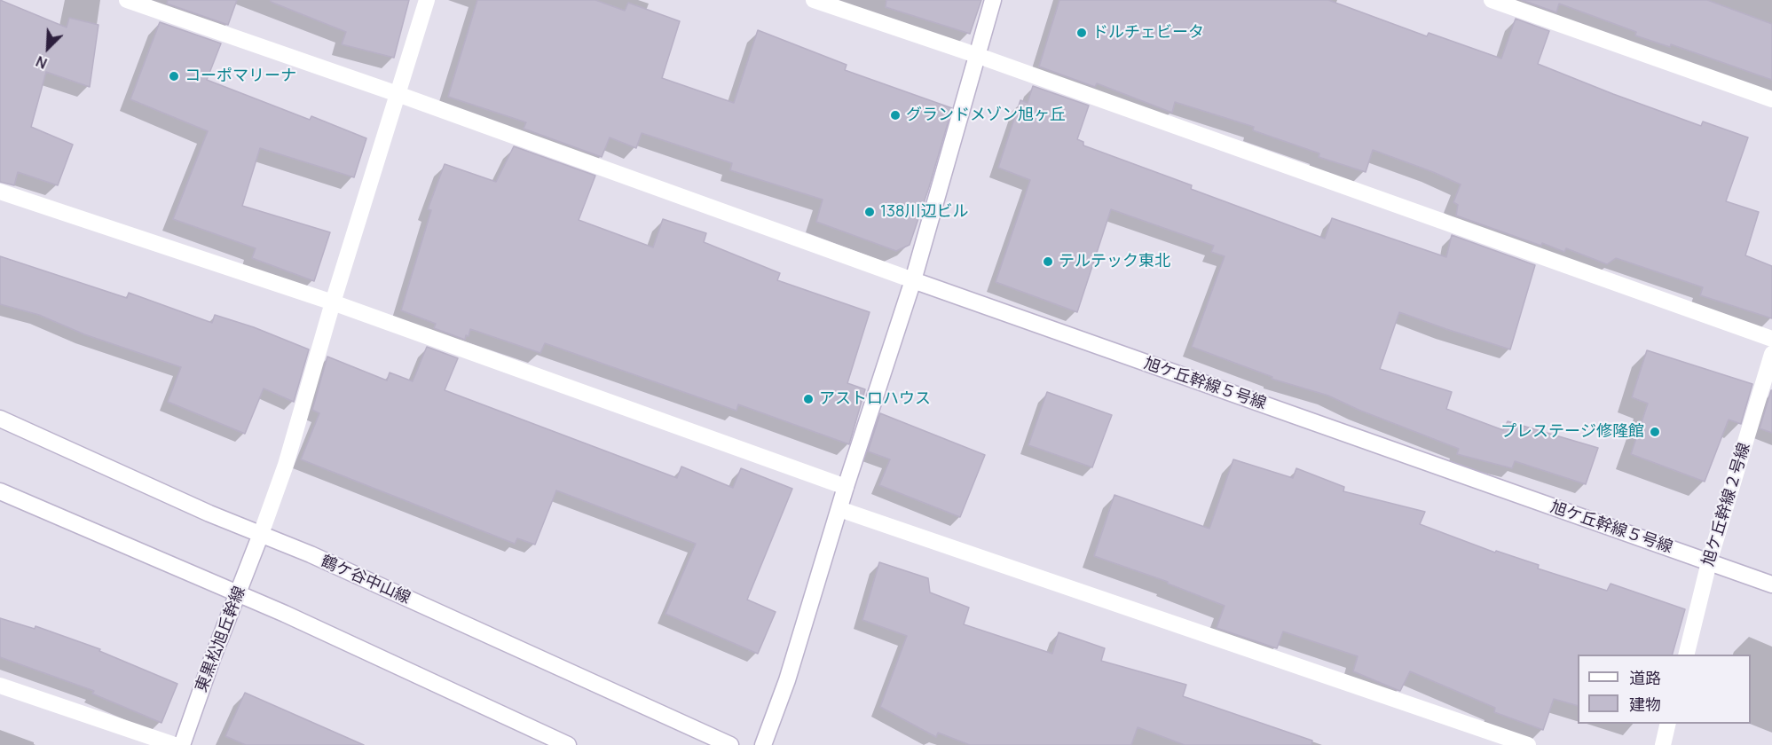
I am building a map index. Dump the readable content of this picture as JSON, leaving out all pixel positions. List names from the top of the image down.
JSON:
{
  "streets": {
    "street": [
      "旭ケ丘幹線５号線",
      "旭ケ丘幹線２号線",
      "鶴ケ谷中山線",
      "東黒松旭丘幹線"
    ]
  },
  "crossings": [
    ["旭ケ丘幹線５号線", "旭ケ丘幹線２号線"],
    ["旭ケ丘幹線５号線", "東黒松旭丘幹線"],
    ["鶴ケ谷中山線", "東黒松旭丘幹線"]
  ],
  "places": [
    "ドルチェビータ",
    "コーポマリーナ",
    "グランドメゾン旭ヶ丘",
    "138川辺ビル",
    "テルテック東北",
    "アストロハウス",
    "プレステージ修隆館"
  ],
  "legend": ["道路", "建物"],
  "north": "bottom left"
}
